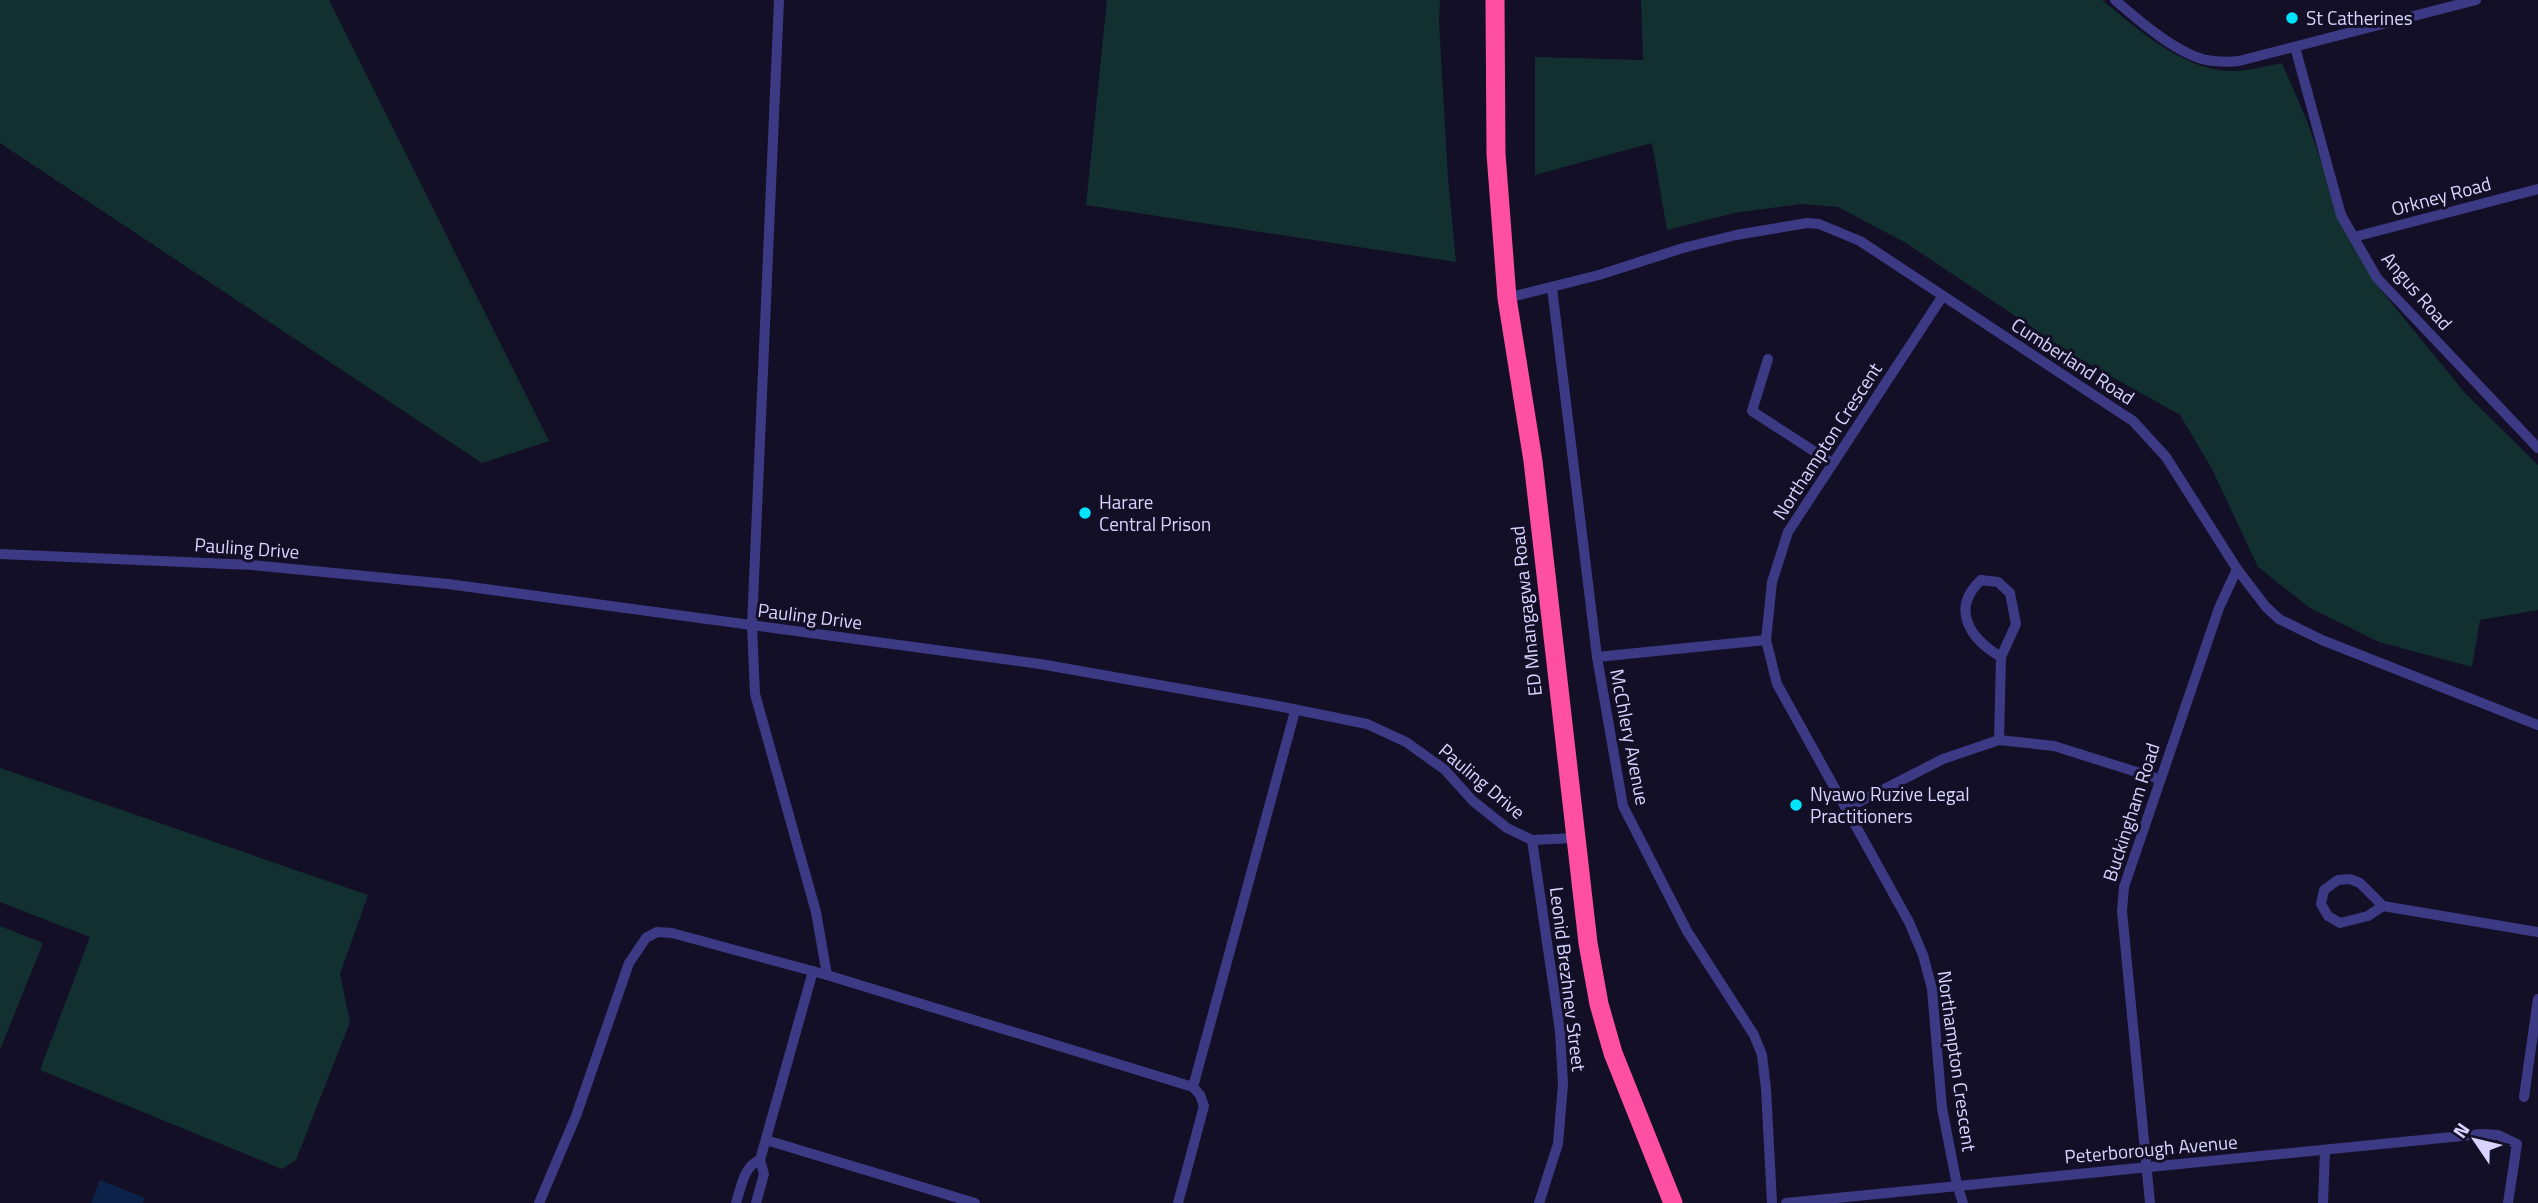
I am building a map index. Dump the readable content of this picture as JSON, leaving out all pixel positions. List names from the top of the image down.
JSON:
{
  "streets": {
    "highway": ["ED Mnangagwa Road"],
    "street": [
      "Orkney Road",
      "Angus Road",
      "Cumberland Road",
      "Northampton Crescent",
      "Pauling Drive",
      "McChlery Avenue",
      "Buckingham Road",
      "Leonid Brezhnev Street",
      "Peterborough Avenue"
    ]
  },
  "crossings": [
    ["Orkney Road", "Angus Road"],
    ["Cumberland Road", "Northampton Crescent"],
    ["Cumberland Road", "ED Mnangagwa Road"],
    ["Cumberland Road", "McChlery Avenue"],
    ["Cumberland Road", "Buckingham Road"],
    ["Northampton Crescent", "Peterborough Avenue"],
    ["Pauling Drive", "ED Mnangagwa Road"],
    ["Pauling Drive", "Leonid Brezhnev Street"],
    ["Buckingham Road", "Peterborough Avenue"]
  ],
  "places": ["St Catherines", "Harare Central Prison", "Nyawo Ruzive Legal Practitioners"],
  "north": "top left"
}
